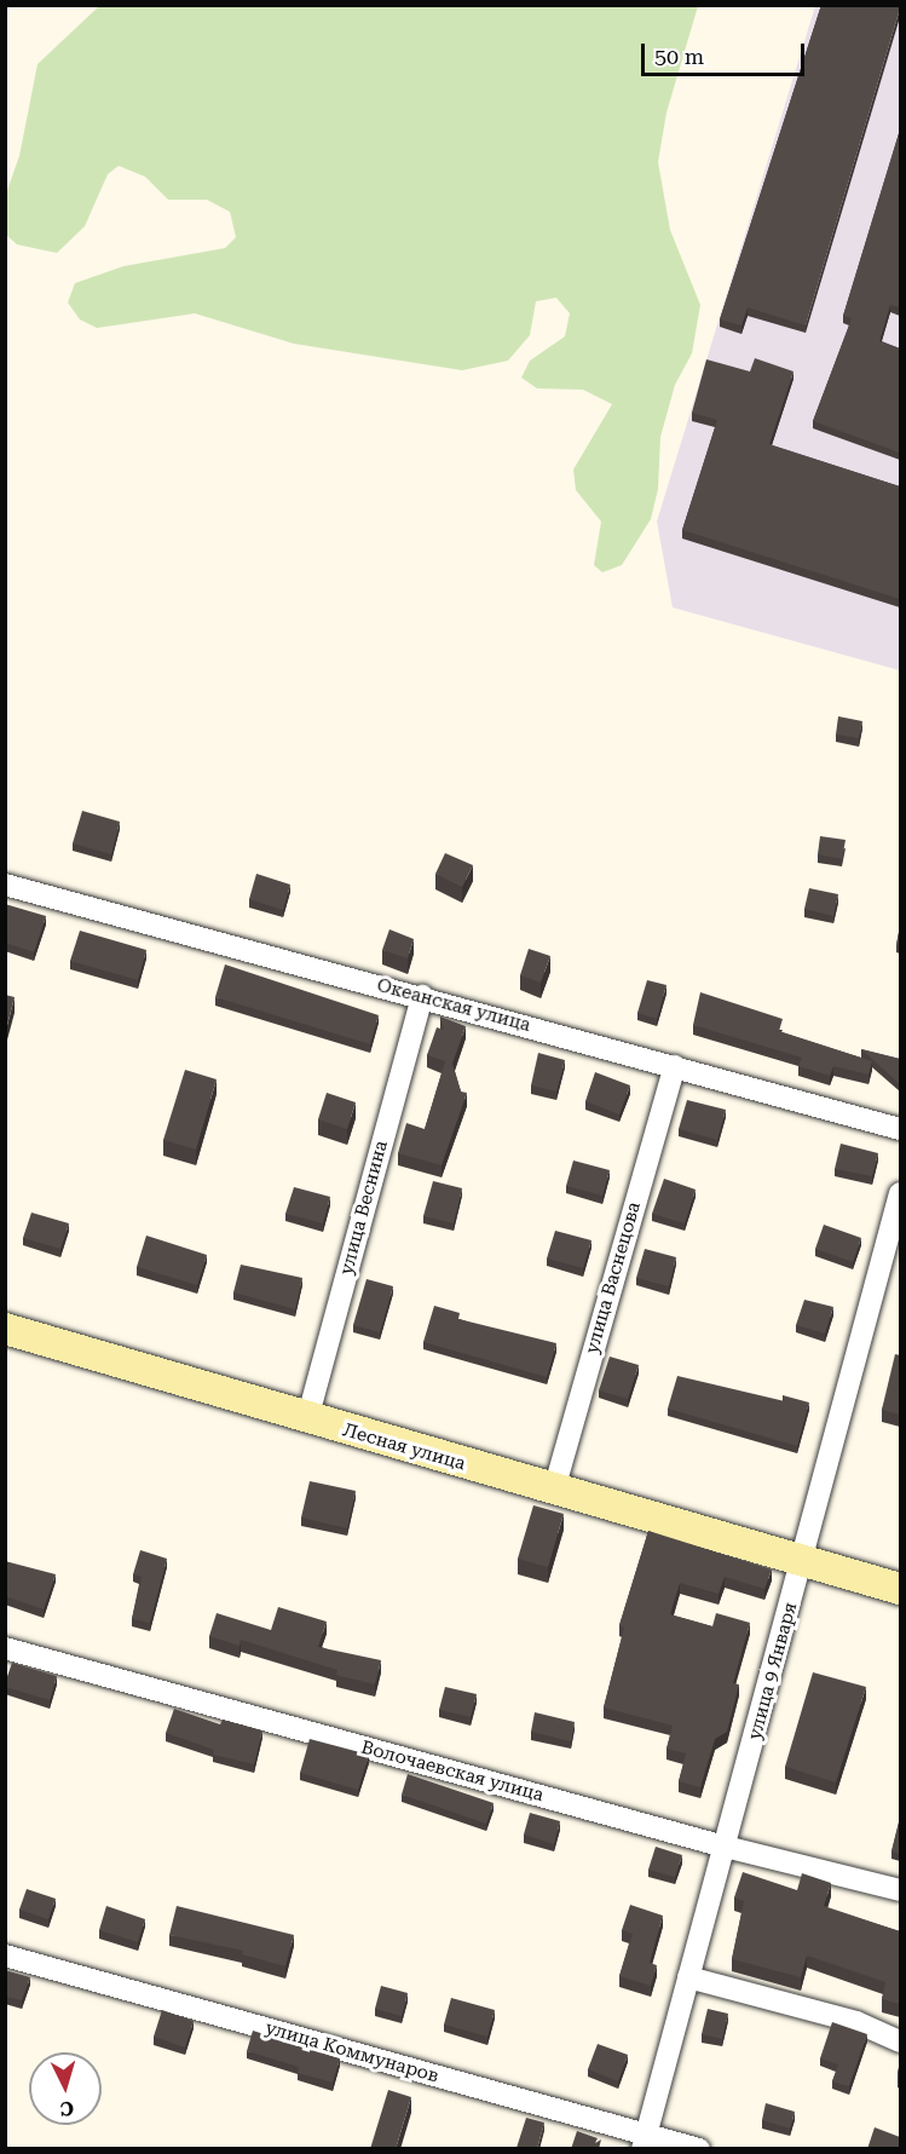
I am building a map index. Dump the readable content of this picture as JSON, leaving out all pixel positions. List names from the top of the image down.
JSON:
{
  "streets": {
    "street": [
      "Океанская улица",
      "улица Веснина",
      "улица Васнецова",
      "Лесная улица",
      "улица 9 Января",
      "Волочаевская улица",
      "улица Коммунаров"
    ]
  },
  "crossings": [
    ["Океанская улица", "улица Веснина"],
    ["Океанская улица", "улица Васнецова"],
    ["улица Веснина", "Лесная улица"],
    ["улица Васнецова", "Лесная улица"],
    ["Лесная улица", "улица 9 Января"],
    ["улица 9 Января", "Волочаевская улица"],
    ["улица 9 Января", "улица Коммунаров"]
  ],
  "scale_bar": "50 m",
  "north": "bottom"
}
